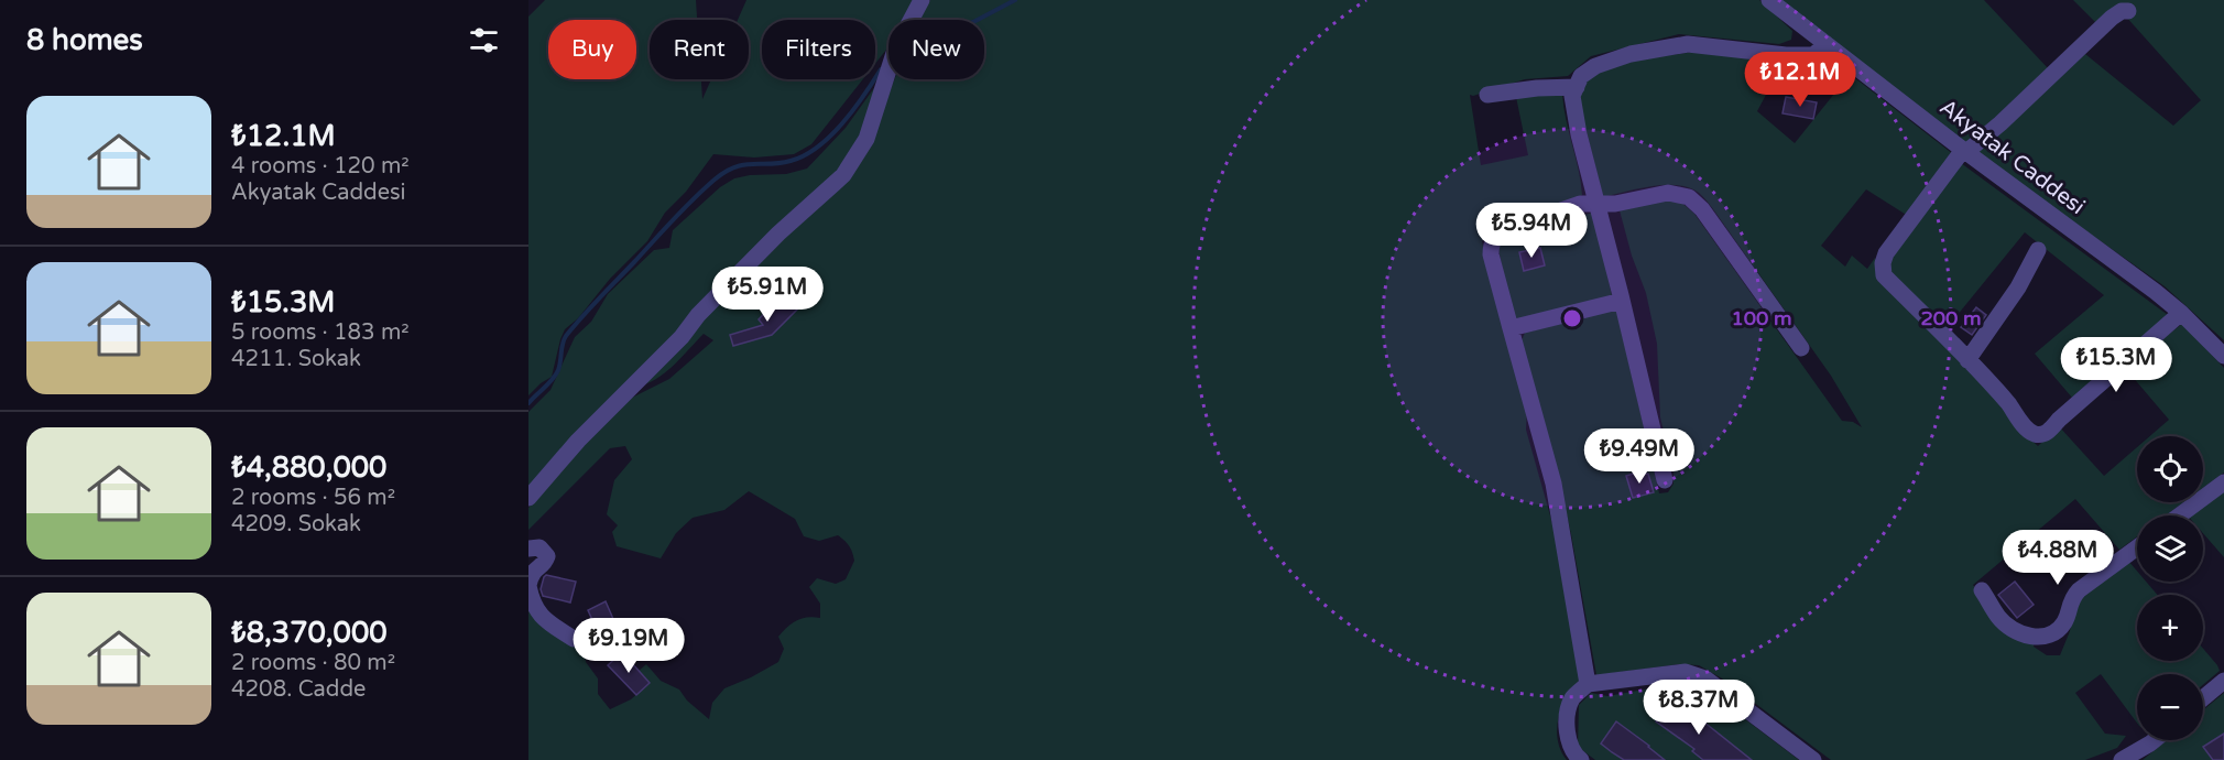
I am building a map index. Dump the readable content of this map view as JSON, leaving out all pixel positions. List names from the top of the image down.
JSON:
{
  "streets": {
    "street": ["Akyatak Caddesi"]
  },
  "page": {
    "heading": "8 homes",
    "chip": [
      "Buy",
      "Rent",
      "Filters",
      "New"
    ],
    "price": [
      "₺12.1M",
      "₺5.94M",
      "₺5.91M",
      "₺15.3M",
      "₺9.49M",
      "₺4.88M",
      "₺9.19M",
      "₺8.37M"
    ],
    "list": [
      {
        "name": "₺12.1M",
        "note": "4 rooms · 120 m² · Akyatak Caddesi"
      },
      {
        "name": "₺15.3M",
        "note": "5 rooms · 183 m² · 4211. Sokak"
      },
      {
        "name": "₺4,880,000",
        "note": "2 rooms · 56 m² · 4209. Sokak"
      },
      {
        "name": "₺8,370,000",
        "note": "2 rooms · 80 m² · 4208. Cadde"
      }
    ],
    "map_buttons": ["+", "−"]
  },
  "rings": ["100 m", "200 m"]
}
